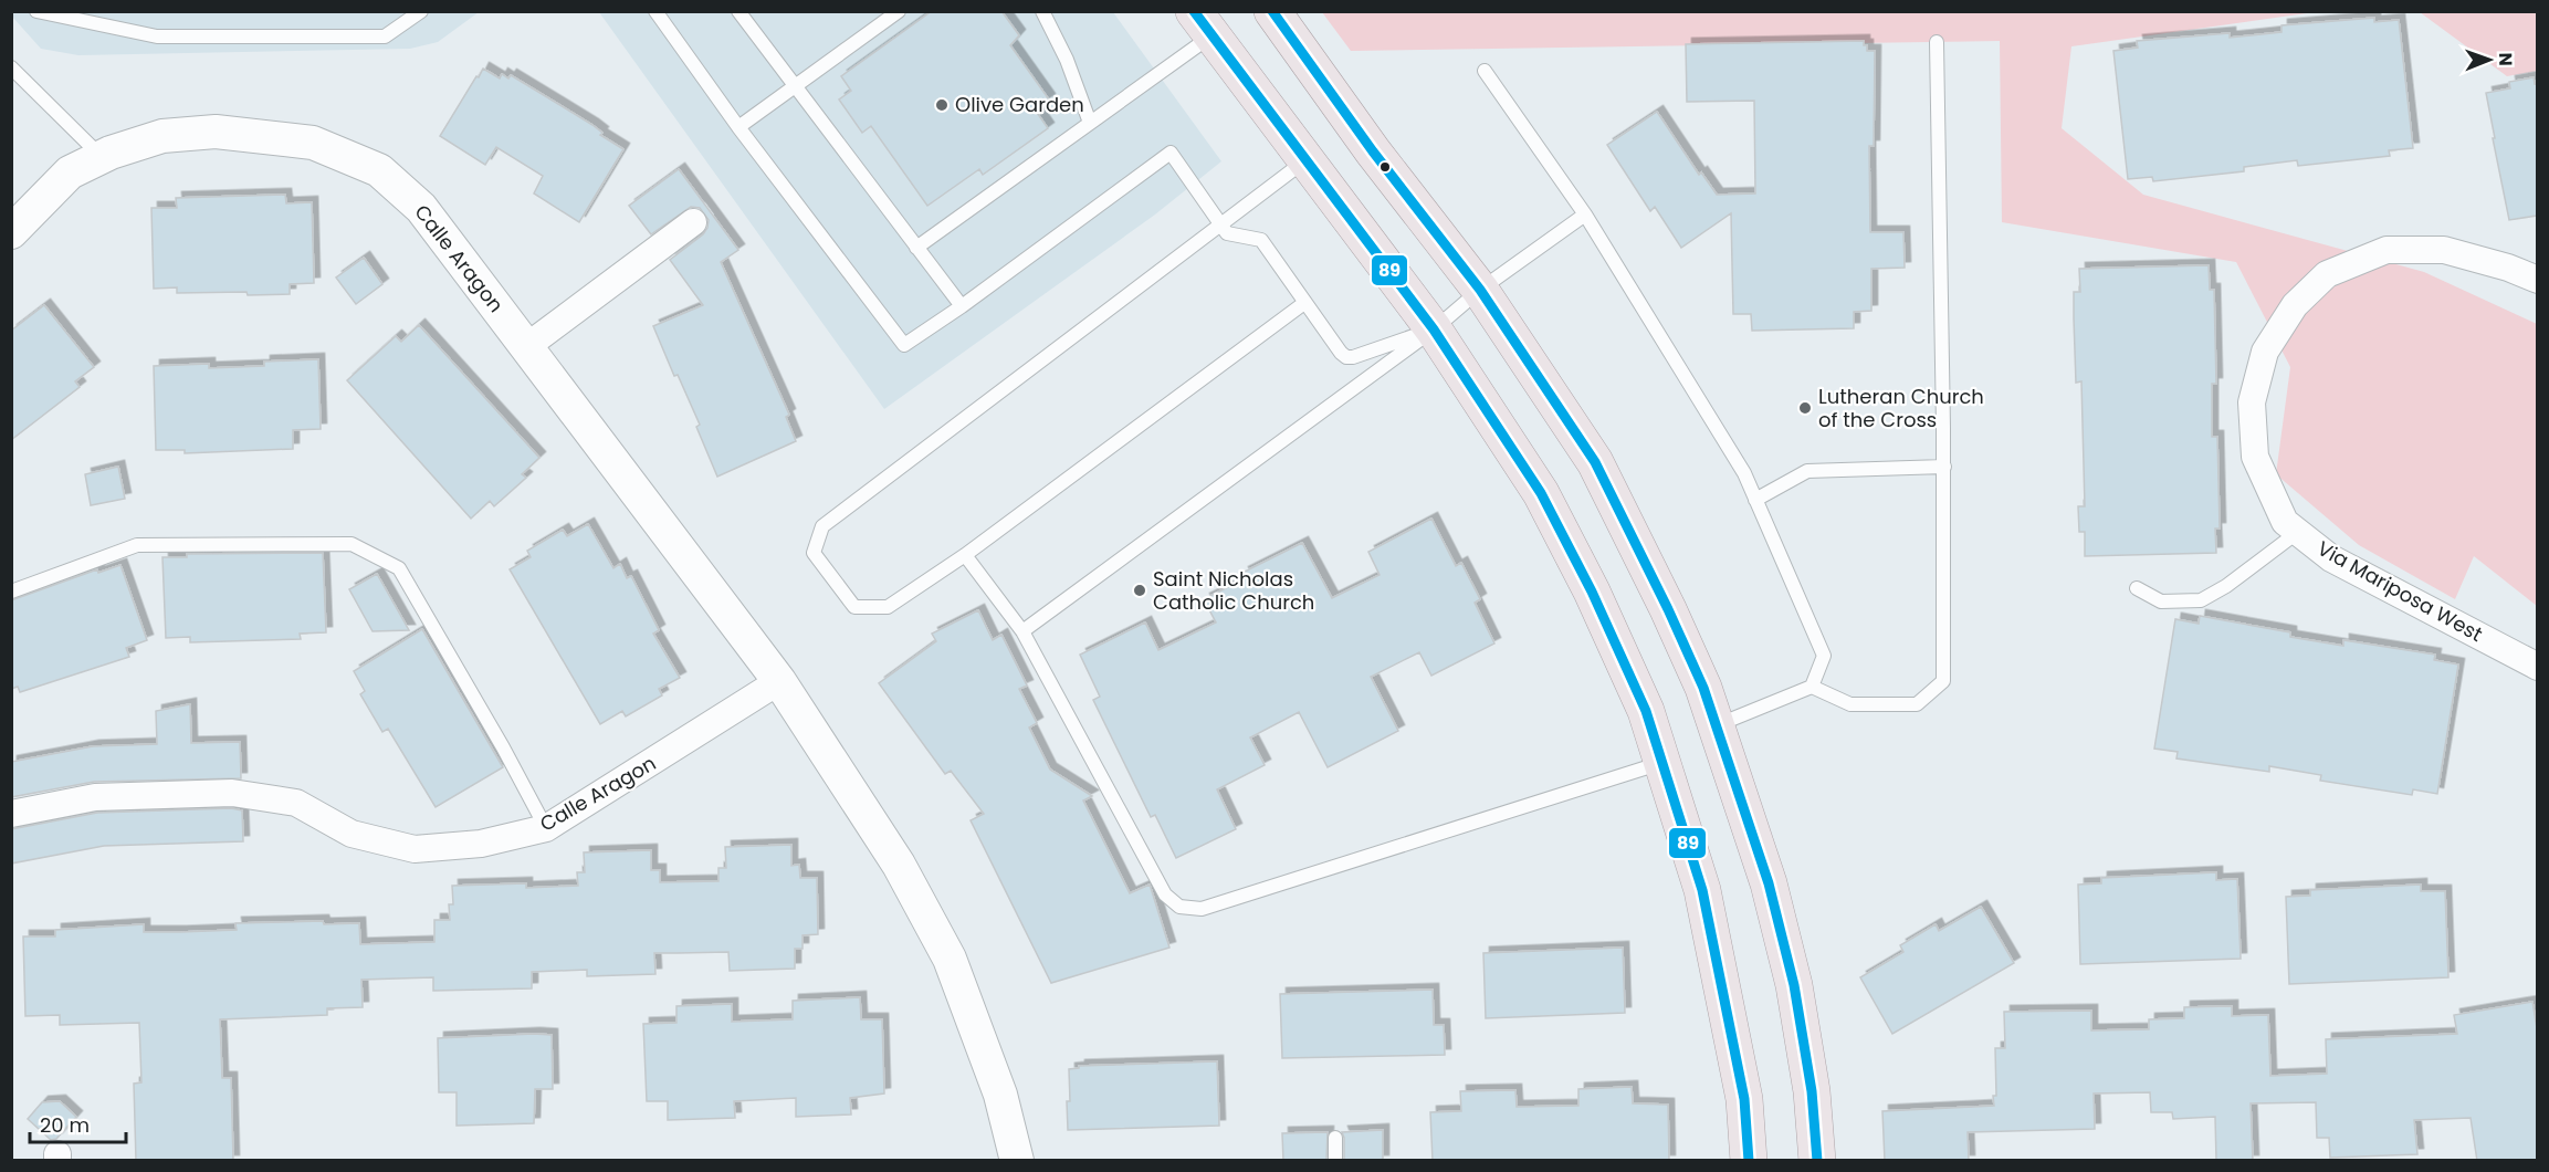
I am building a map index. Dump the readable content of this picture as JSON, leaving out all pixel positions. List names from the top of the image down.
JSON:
{
  "streets": {
    "street": ["Calle Aragon", "Via Mariposa West"]
  },
  "places": ["Olive Garden", "Lutheran Church of the Cross", "Saint Nicholas Catholic Church"],
  "lines": ["transit line 89"],
  "scale_bar": "20 m",
  "north": "right"
}
